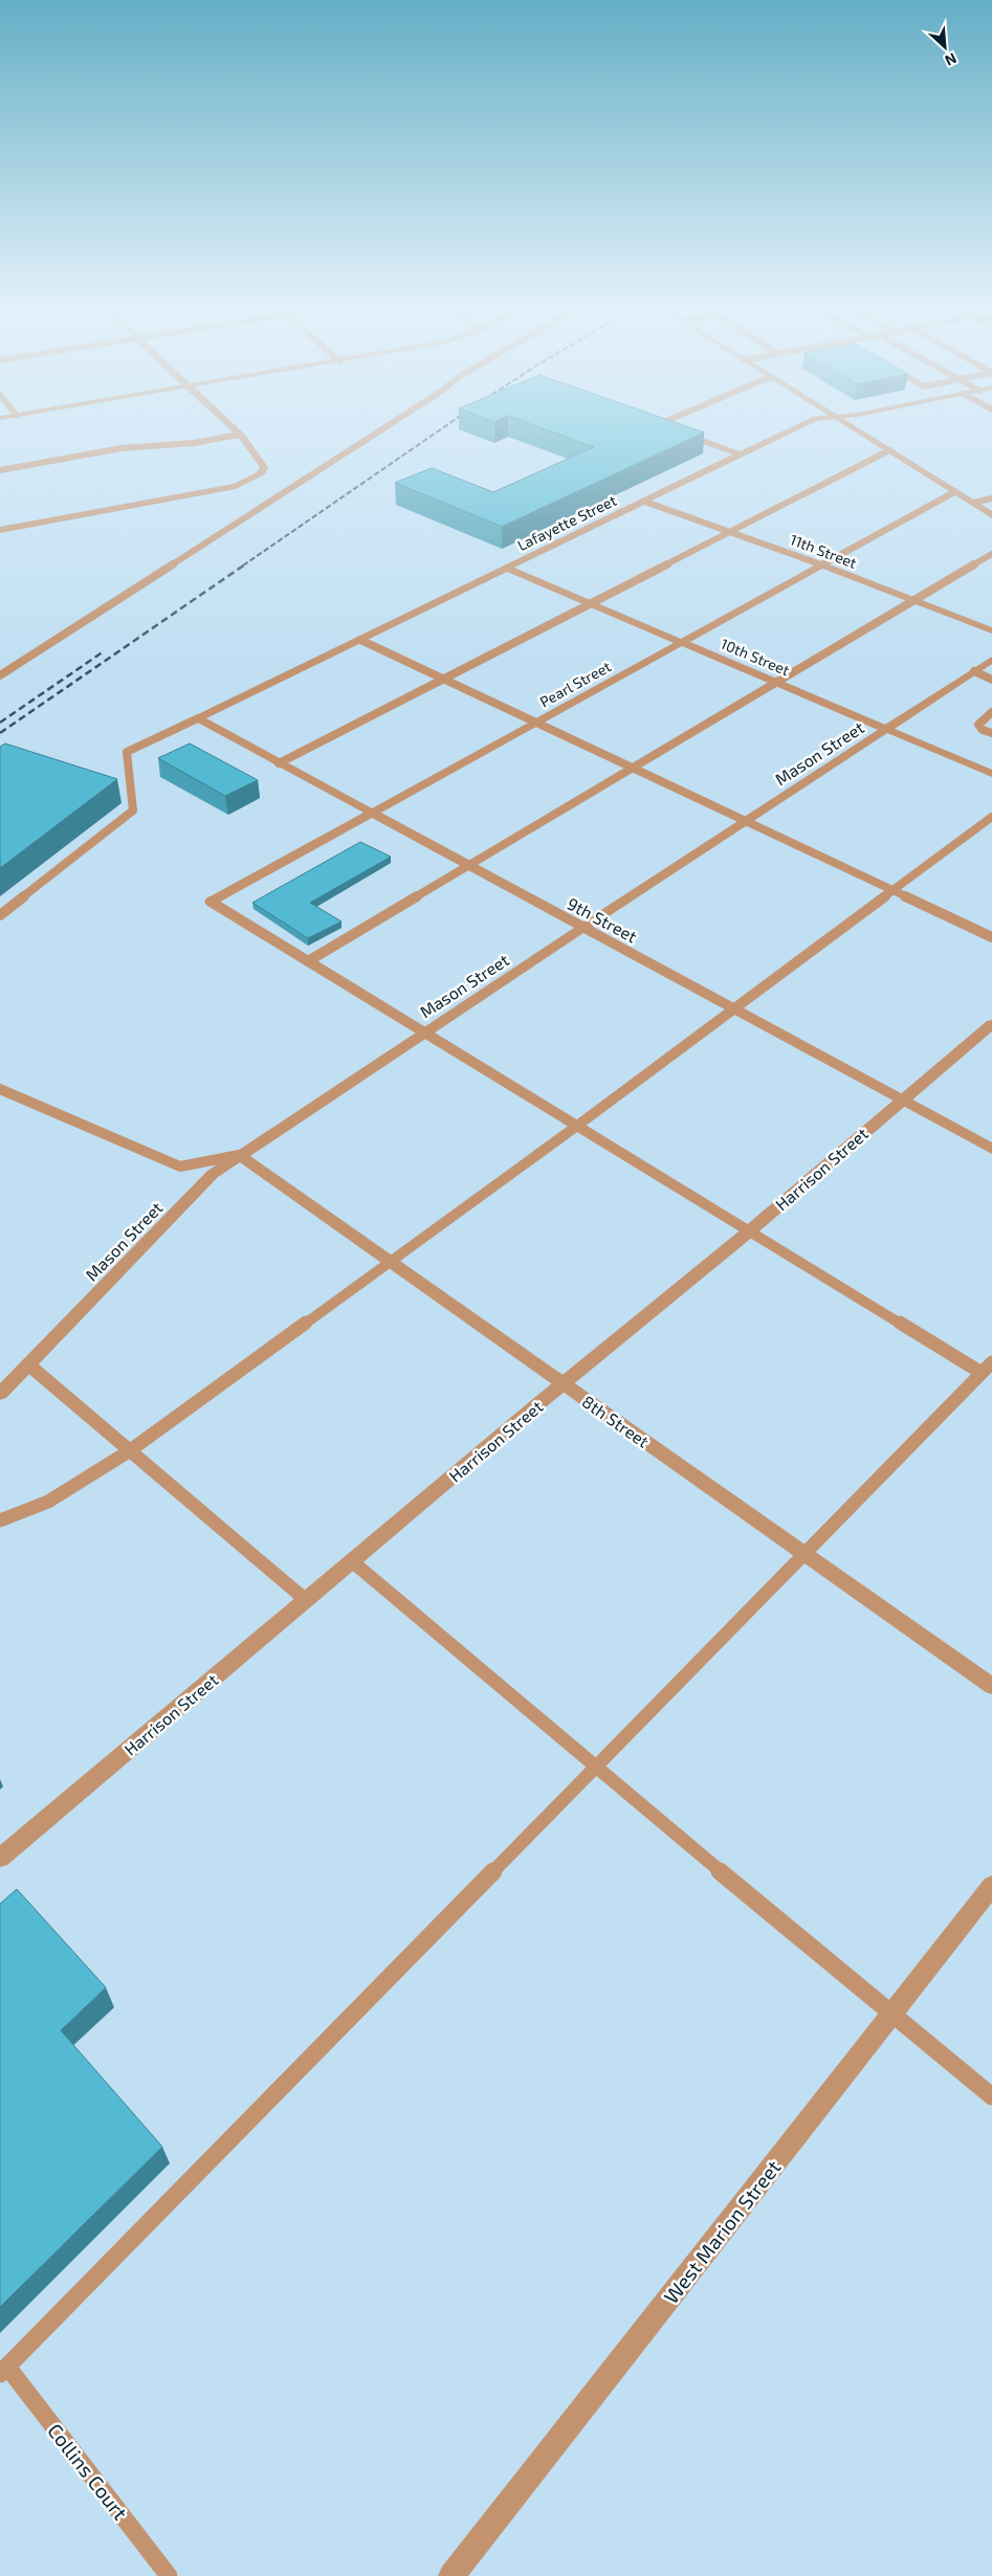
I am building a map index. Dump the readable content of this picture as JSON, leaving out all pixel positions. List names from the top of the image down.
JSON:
{
  "streets": {
    "street": [
      "Lafayette Street",
      "11th Street",
      "10th Street",
      "Pearl Street",
      "Mason Street",
      "9th Street",
      "Harrison Street",
      "8th Street",
      "West Marion Street"
    ],
    "lane": ["Collins Court"]
  },
  "crossings": [
    ["Lafayette Street", "11th Street"],
    ["Lafayette Street", "10th Street"],
    ["Lafayette Street", "9th Street"],
    ["11th Street", "Pearl Street"],
    ["10th Street", "Pearl Street"],
    ["10th Street", "Mason Street"],
    ["Pearl Street", "9th Street"],
    ["Mason Street", "9th Street"],
    ["Mason Street", "8th Street"],
    ["9th Street", "Harrison Street"],
    ["Harrison Street", "8th Street"]
  ],
  "north": "bottom right"
}
